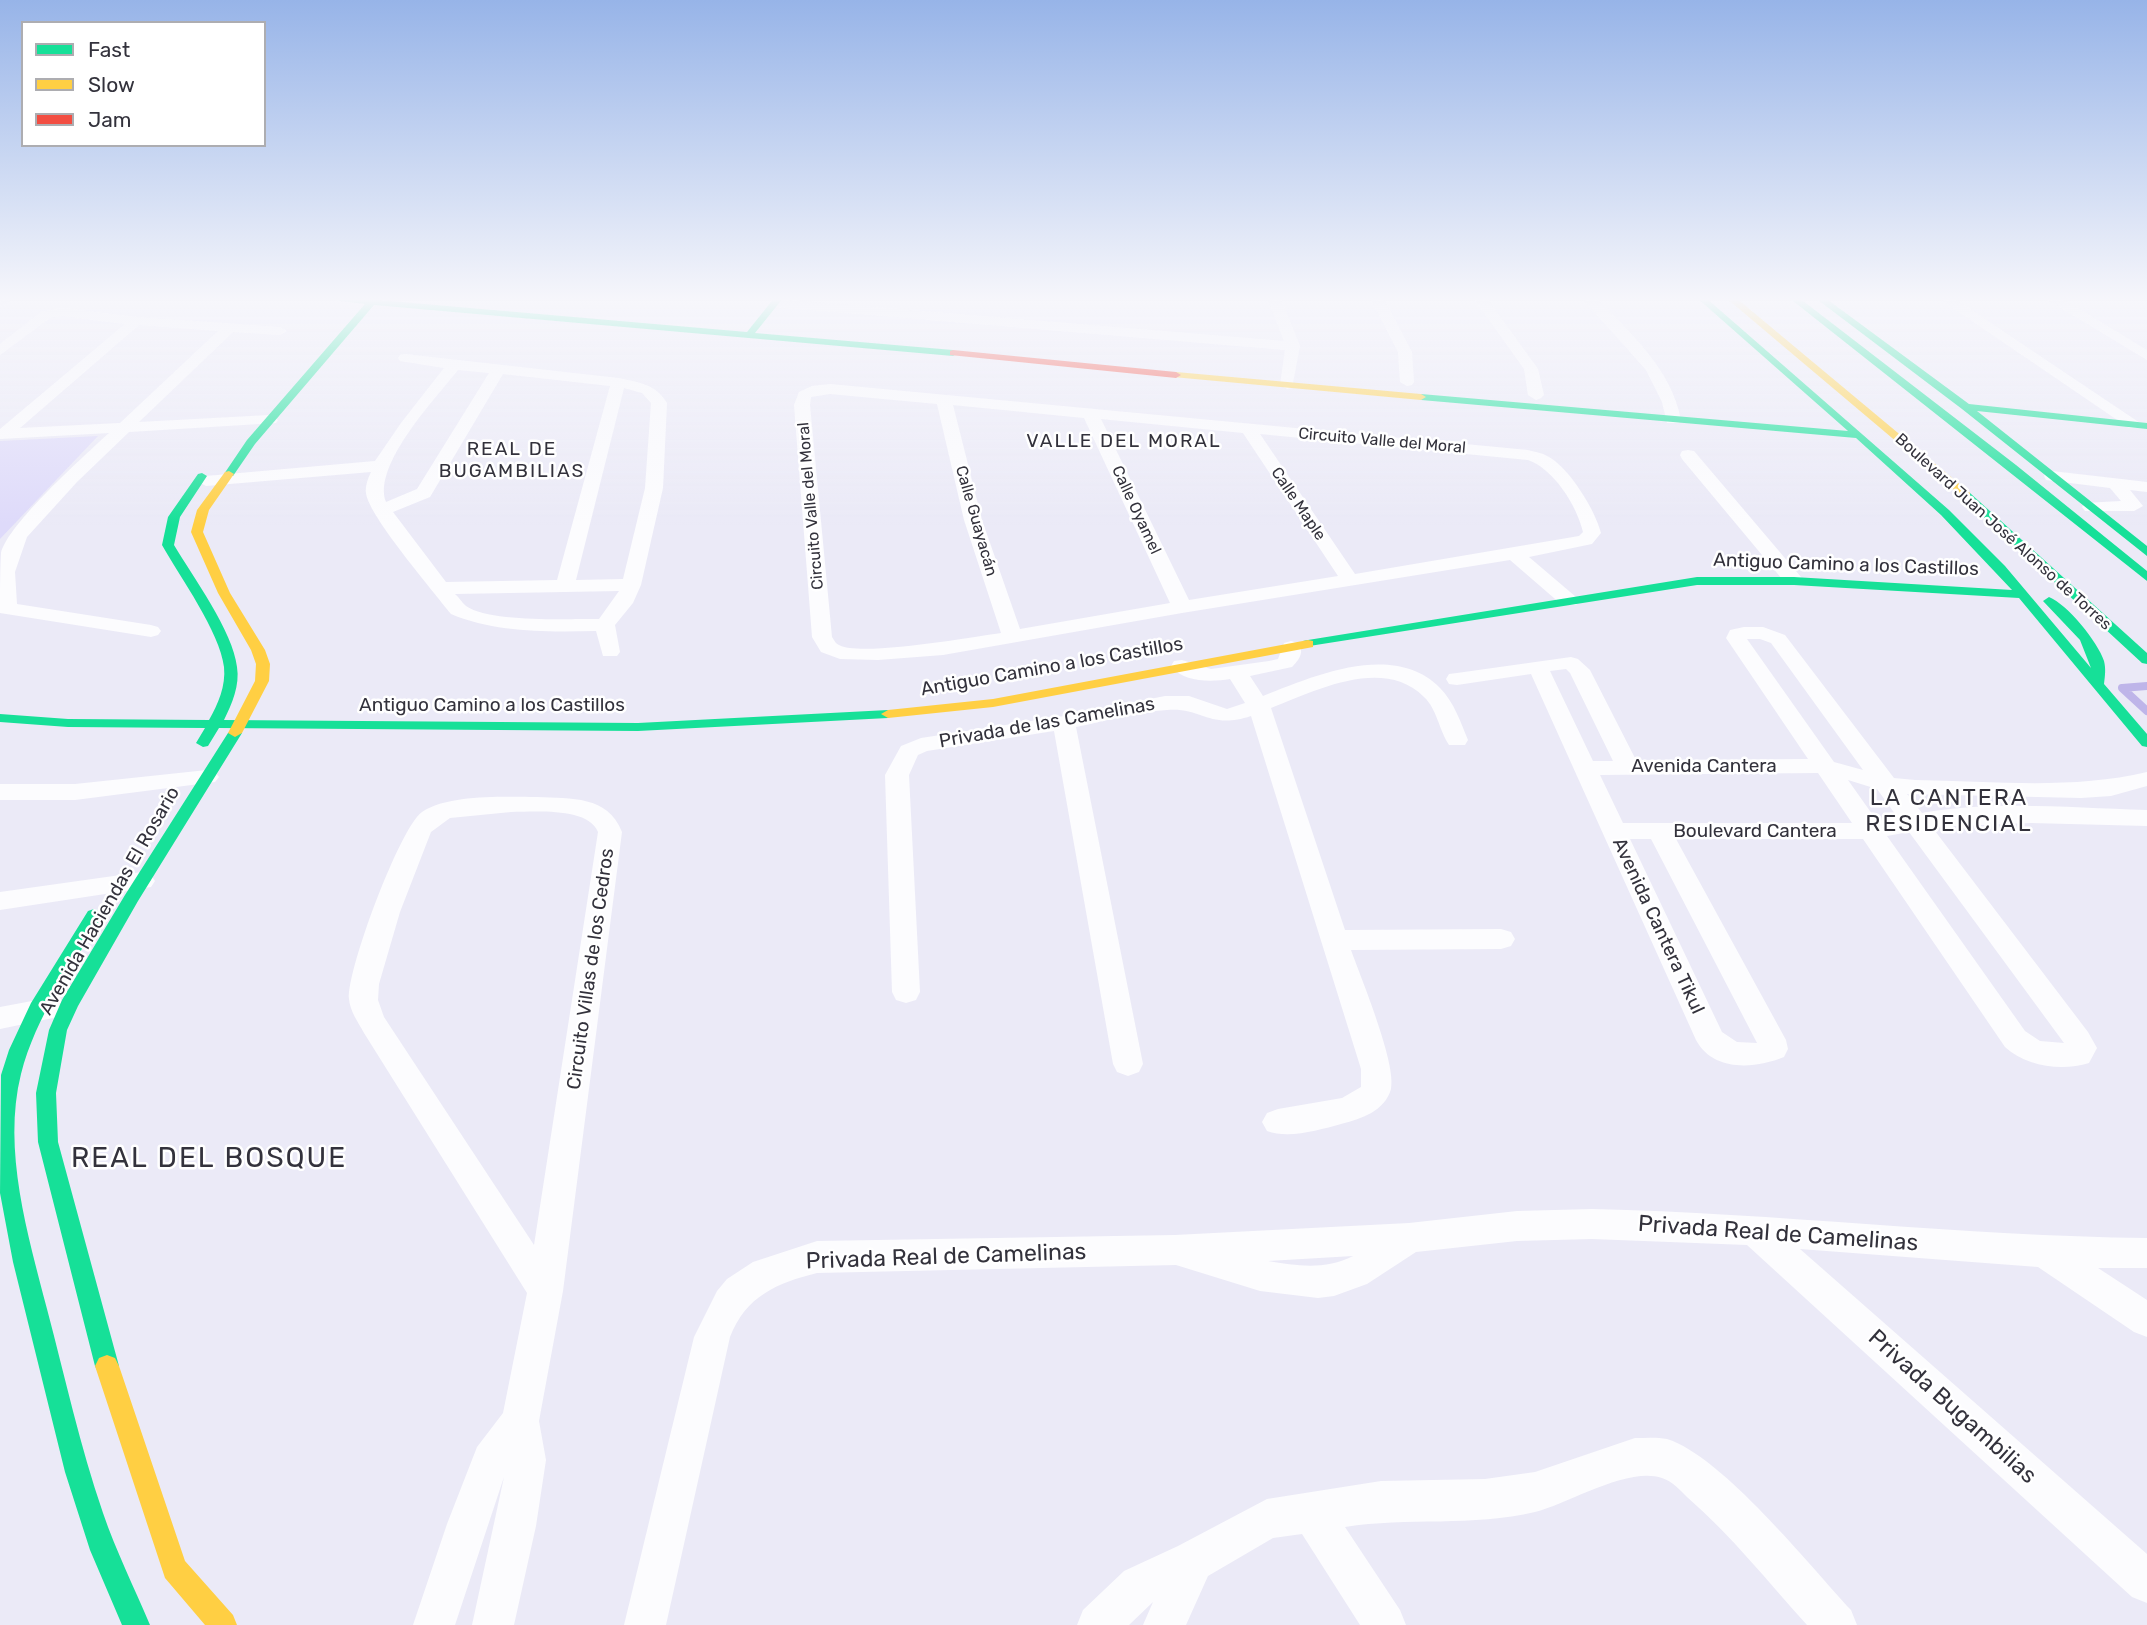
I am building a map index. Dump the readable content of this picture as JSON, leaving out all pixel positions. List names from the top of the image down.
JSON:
{
  "streets": {
    "street": [
      "Circuito Valle del Moral",
      "Calle Maple",
      "Calle Oyamel",
      "Calle Guayacán",
      "Boulevard Juan José Alonso de Torres",
      "Antiguo Camino a los Castillos",
      "Privada de las Camelinas",
      "Avenida Cantera",
      "Boulevard Cantera",
      "Avenida Haciendas El Rosario",
      "Avenida Cantera Tikul",
      "Circuito Villas de los Cedros",
      "Privada Real de Camelinas",
      "Privada Bugambilias"
    ]
  },
  "crossings": [
    ["Circuito Valle del Moral", "Calle Maple"],
    ["Circuito Valle del Moral", "Calle Oyamel"],
    ["Circuito Valle del Moral", "Calle Guayacán"],
    ["Boulevard Juan José Alonso de Torres", "Antiguo Camino a los Castillos"],
    ["Antiguo Camino a los Castillos", "Avenida Haciendas El Rosario"],
    ["Avenida Cantera", "Avenida Cantera Tikul"],
    ["Boulevard Cantera", "Avenida Cantera Tikul"],
    ["Privada Real de Camelinas", "Privada Bugambilias"]
  ],
  "districts": [
    "VALLE DEL MORAL",
    "REAL DE BUGAMBILIAS",
    "LA CANTERA RESIDENCIAL",
    "REAL DEL BOSQUE"
  ],
  "legend": ["Fast", "Slow", "Jam"]
}
